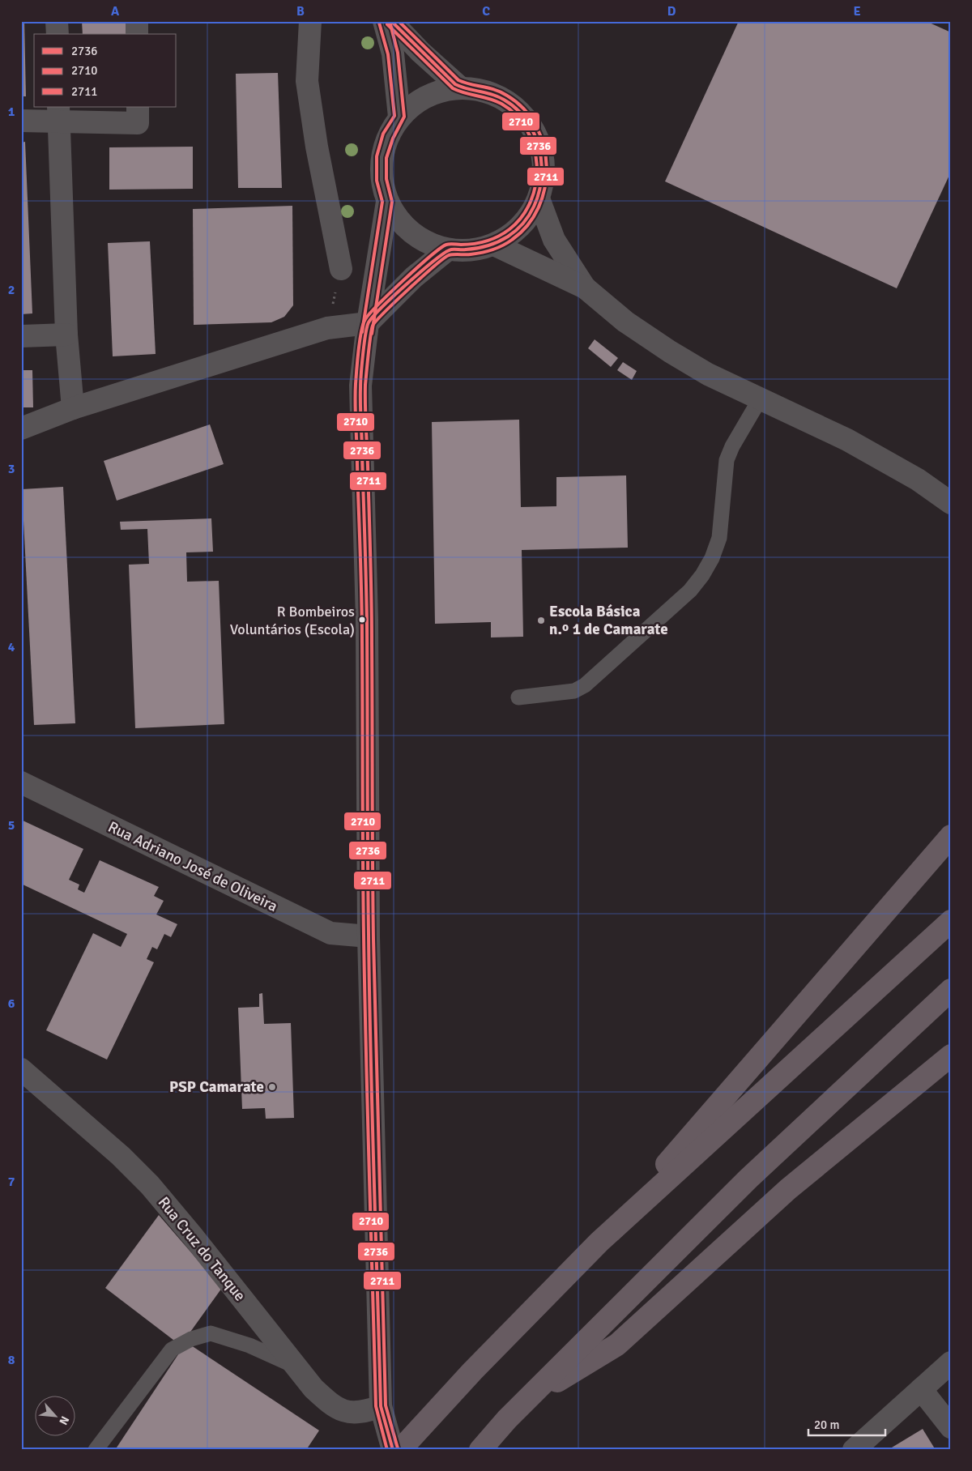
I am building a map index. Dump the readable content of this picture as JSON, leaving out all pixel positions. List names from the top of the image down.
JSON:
{
  "streets": {
    "street": ["Rua Adriano José de Oliveira", "Rua Cruz do Tanque"]
  },
  "places": ["R Bombeiros Voluntários (Escola)", "Escola Básica n.º 1 de Camarate", "PSP Camarate"],
  "lines": ["transit line 2736", "transit line 2710", "transit line 2711"],
  "legend": ["2736", "2710", "2711"],
  "scale_bar": "20 m",
  "north": "bottom right",
  "grid": {
    "columns": [
      "A",
      "B",
      "C",
      "D",
      "E"
    ],
    "rows": [
      "1",
      "2",
      "3",
      "4",
      "5",
      "6",
      "7",
      "8"
    ]
  }
}
